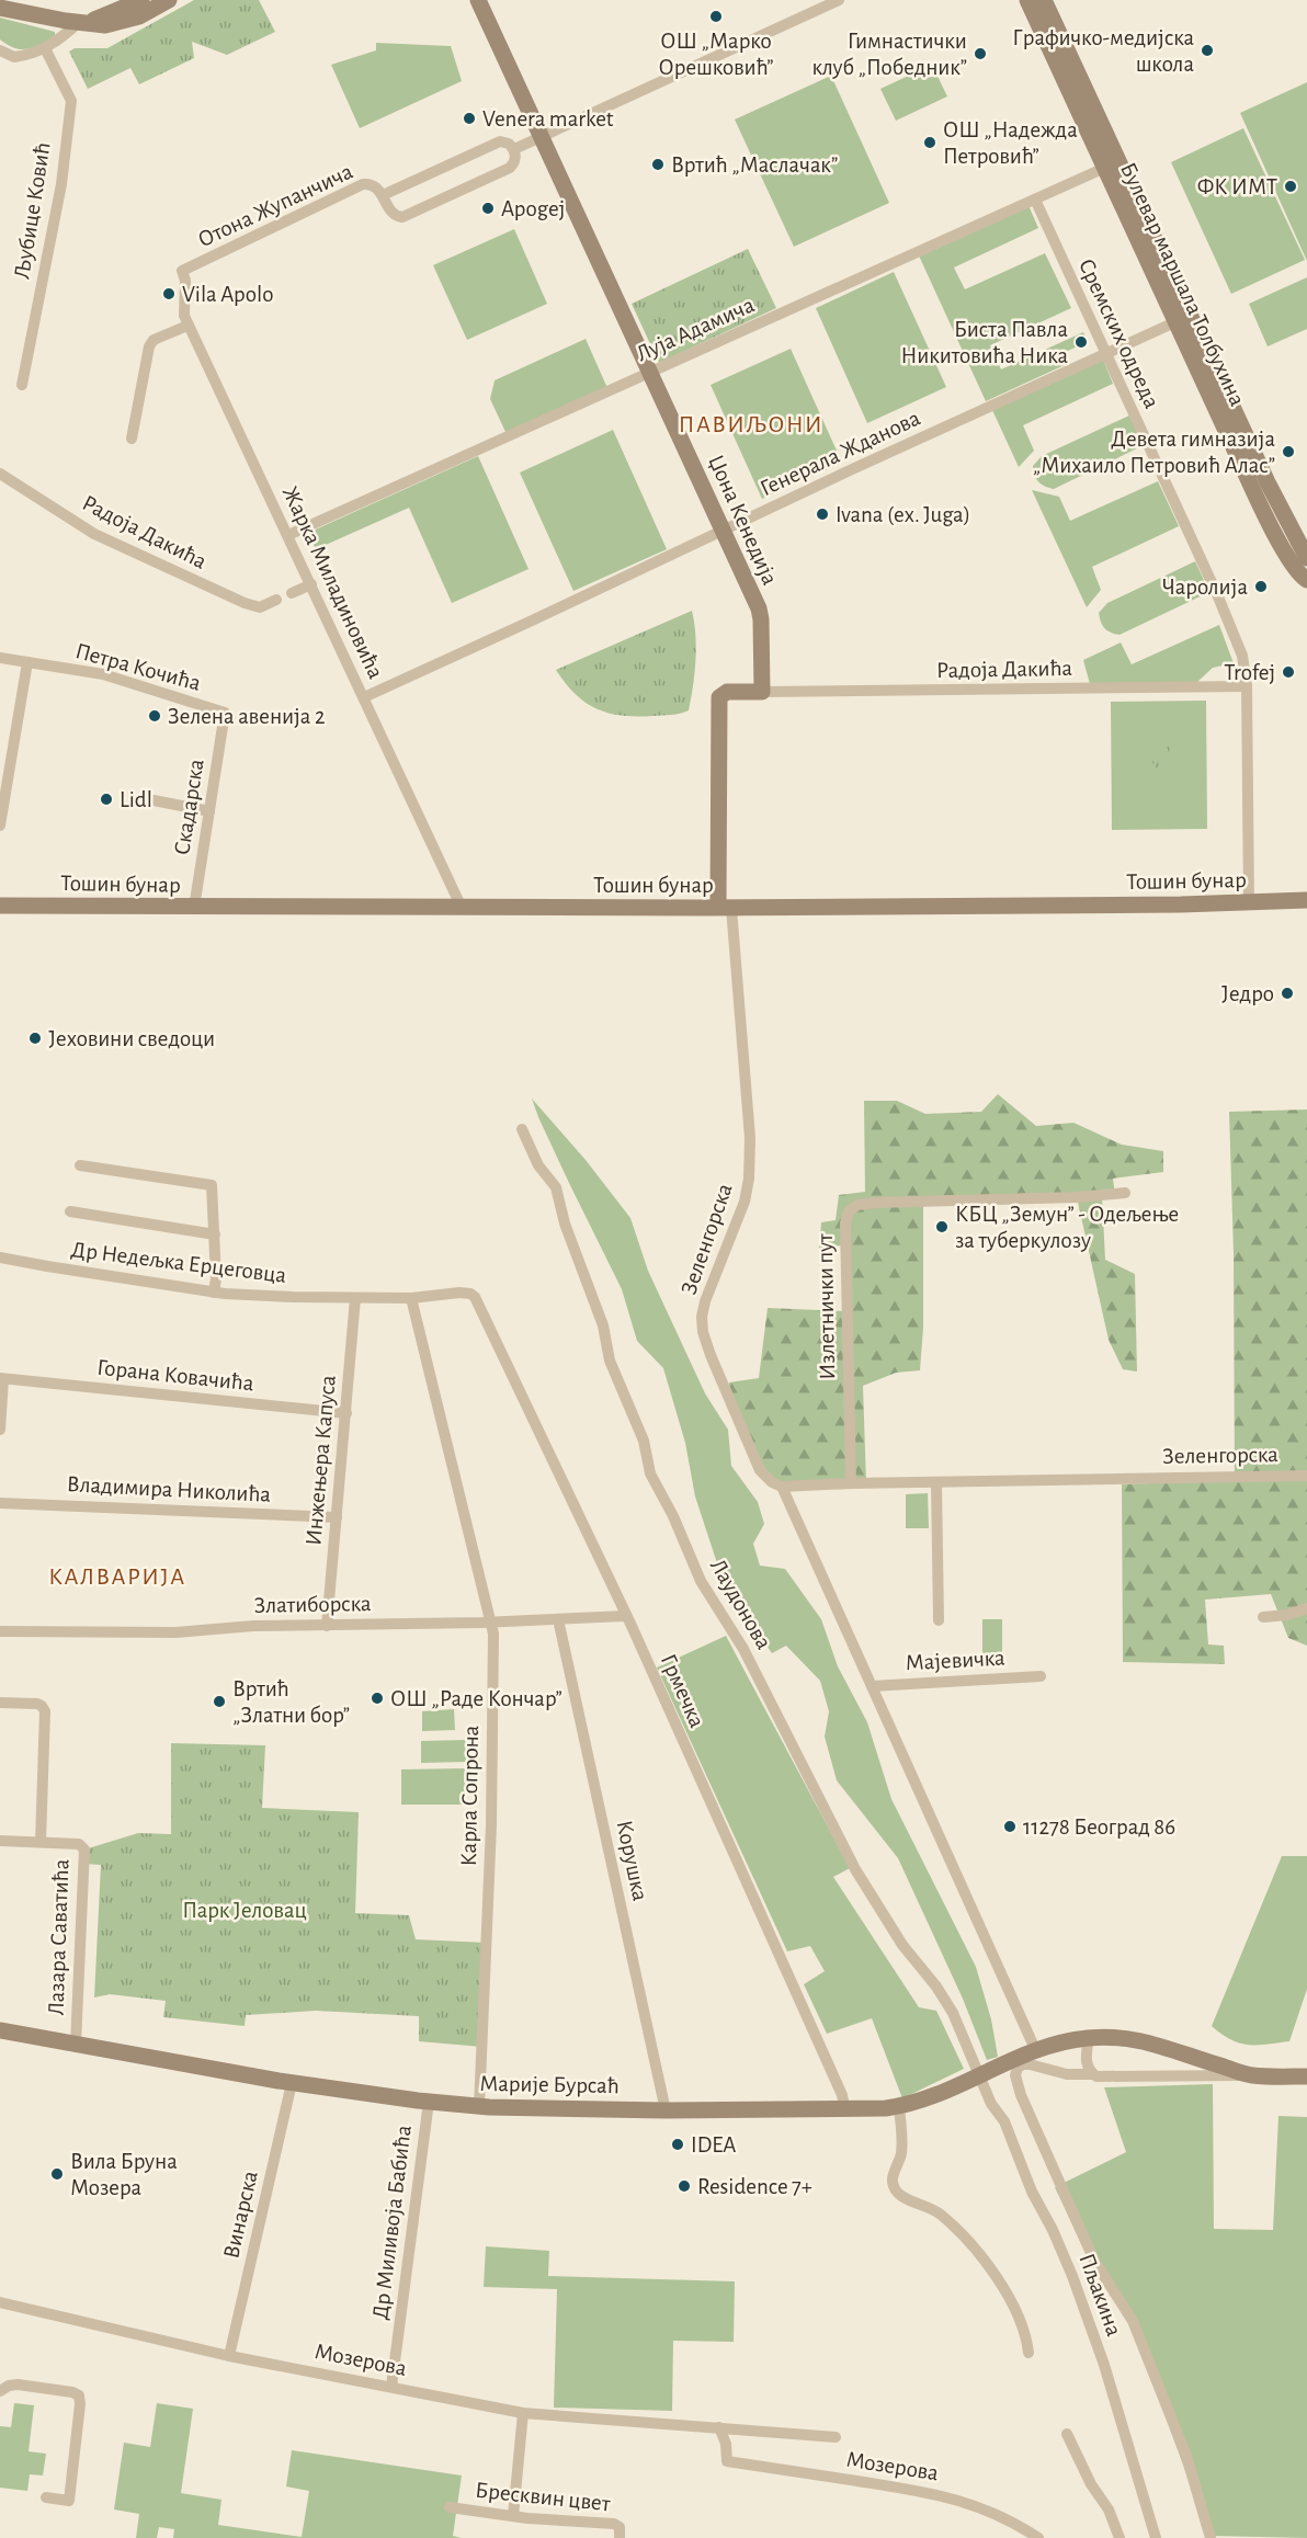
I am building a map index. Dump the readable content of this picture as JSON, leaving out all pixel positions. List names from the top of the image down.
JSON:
{
  "streets": {
    "street": [
      "Отона Жупанчича",
      "Љубице Ковић",
      "Булевар маршала Толбухина",
      "Луја Адамича",
      "Сремских одреда",
      "Генерала Жданова",
      "Џона Кенедија",
      "Радоја Дакића",
      "Жарка Миладиновића",
      "Петра Кочића",
      "Скадарска",
      "Тошин бунар",
      "Зеленгорска",
      "Др Недељка Ерцеговца",
      "Излетнички пут",
      "Горана Ковачића",
      "Инжењера Капуса",
      "Владимира Николића",
      "Златиборска",
      "Лаудонова",
      "Мајевичка",
      "Грмечка",
      "Карла Сопрона",
      "Корушка",
      "Лазара Саватића",
      "Марије Бурсаћ",
      "Винарска",
      "Др Миливоја Бабића",
      "Пљакина",
      "Мозерова",
      "Бресквин цвет"
    ]
  },
  "crossings": [
    ["Отона Жупанчича", "Џона Кенедија"],
    ["Отона Жупанчича", "Жарка Миладиновића"],
    ["Булевар маршала Толбухина", "Луја Адамича"],
    ["Булевар маршала Толбухина", "Генерала Жданова"],
    ["Луја Адамича", "Сремских одреда"],
    ["Луја Адамича", "Џона Кенедија"],
    ["Луја Адамича", "Жарка Миладиновића"],
    ["Сремских одреда", "Генерала Жданова"],
    ["Сремских одреда", "Радоја Дакића"],
    ["Сремских одреда", "Тошин бунар"],
    ["Генерала Жданова", "Џона Кенедија"],
    ["Генерала Жданова", "Жарка Миладиновића"],
    ["Џона Кенедија", "Радоја Дакића"],
    ["Жарка Миладиновића", "Тошин бунар"],
    ["Петра Кочића", "Скадарска"],
    ["Скадарска", "Тошин бунар"],
    ["Тошин бунар", "Зеленгорска"],
    ["Зеленгорска", "Излетнички пут"],
    ["Др Недељка Ерцеговца", "Инжењера Капуса"],
    ["Др Недељка Ерцеговца", "Грмечка"],
    ["Др Недељка Ерцеговца", "Карла Сопрона"],
    ["Горана Ковачића", "Инжењера Капуса"],
    ["Инжењера Капуса", "Владимира Николића"],
    ["Инжењера Капуса", "Златиборска"],
    ["Златиборска", "Грмечка"],
    ["Златиборска", "Карла Сопрона"],
    ["Златиборска", "Корушка"],
    ["Лаудонова", "Пљакина"],
    ["Грмечка", "Марије Бурсаћ"],
    ["Карла Сопрона", "Марије Бурсаћ"],
    ["Корушка", "Марије Бурсаћ"],
    ["Лазара Саватића", "Марије Бурсаћ"],
    ["Марије Бурсаћ", "Винарска"],
    ["Марије Бурсаћ", "Др Миливоја Бабића"],
    ["Винарска", "Мозерова"],
    ["Др Миливоја Бабића", "Мозерова"]
  ],
  "districts": ["ПАВИЉОНИ", "КАЛВАРИЈА"],
  "parks": ["Парк Јеловац"],
  "places": [
    "ОШ „Марко Орешковић”",
    "Графичко-медијска школа",
    "Гимнастички клуб „Победник”",
    "Venera market",
    "ОШ „Надежда Петровић”",
    "Вртић „Маслачак”",
    "ФК ИМТ",
    "Apogej",
    "Vila Apolo",
    "Биста Павла Никитовића Ника",
    "Девета гимназија „Михаило Петровић Алас”",
    "Ivana (ex. Juga)",
    "Чаролија",
    "Trofej",
    "Зелена авенија 2",
    "Lidl",
    "Једро",
    "Јеховини сведоци",
    "КБЦ „Земун” - Одељење за туберкулозу",
    "ОШ „Раде Кончар”",
    "Вртић „Златни бор”",
    "11278 Београд 86",
    "IDEA",
    "Вила Бруна Мозера",
    "Residence 7+"
  ]
}
